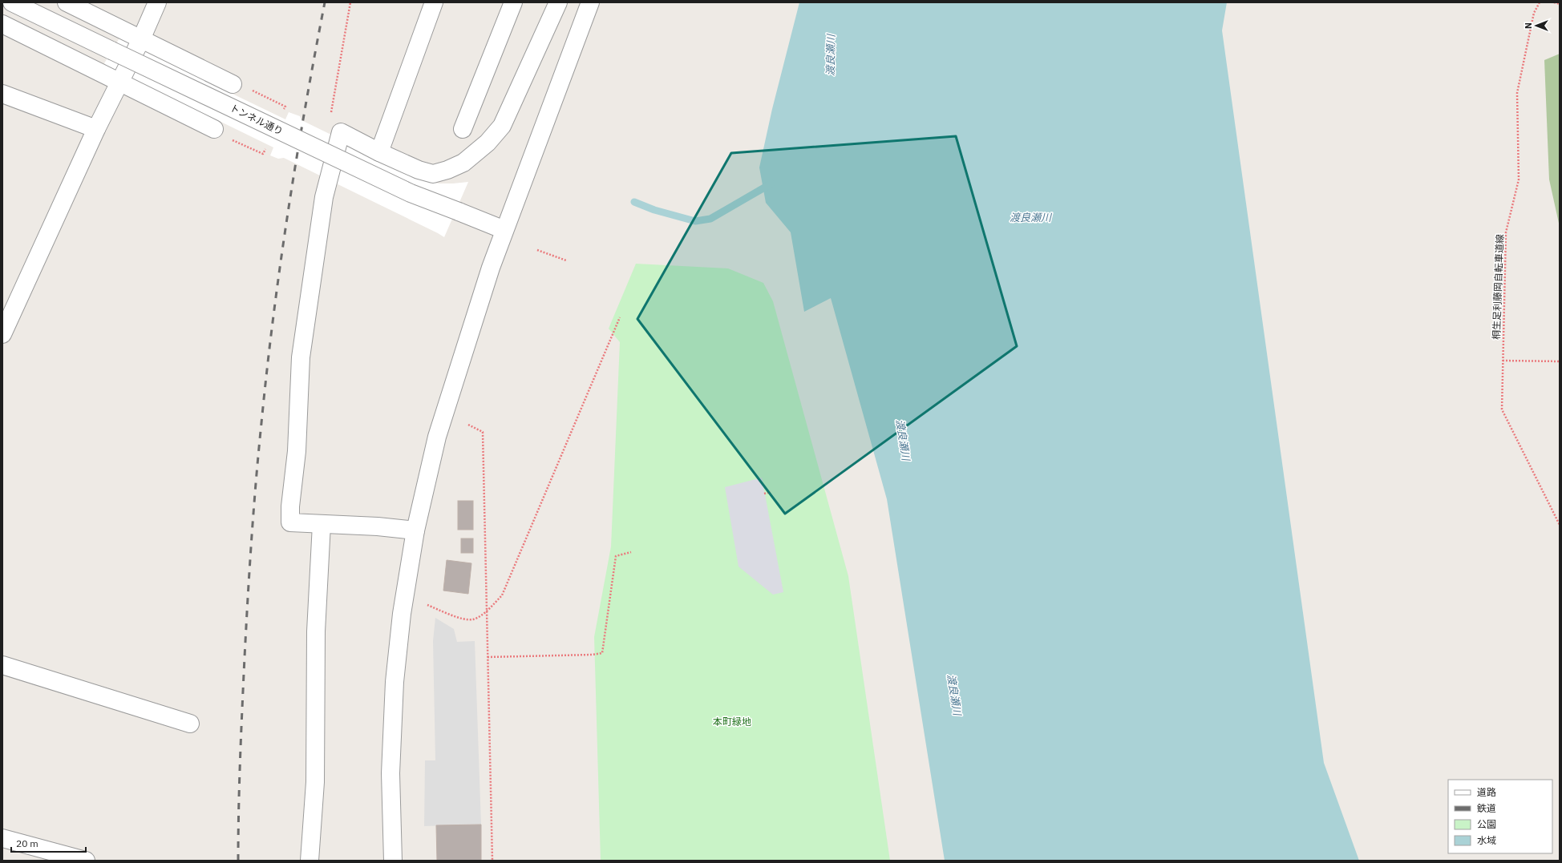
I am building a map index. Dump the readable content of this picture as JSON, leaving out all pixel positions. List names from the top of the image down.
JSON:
{
  "streets": {
    "street": ["トンネル通り"],
    "path": ["桐生足利藤岡自転車道線"]
  },
  "water": ["渡良瀬川"],
  "parks": ["本町緑地"],
  "legend": [
    "道路",
    "鉄道",
    "公園",
    "水域"
  ],
  "scale_bar": "20 m",
  "north": "left"
}
